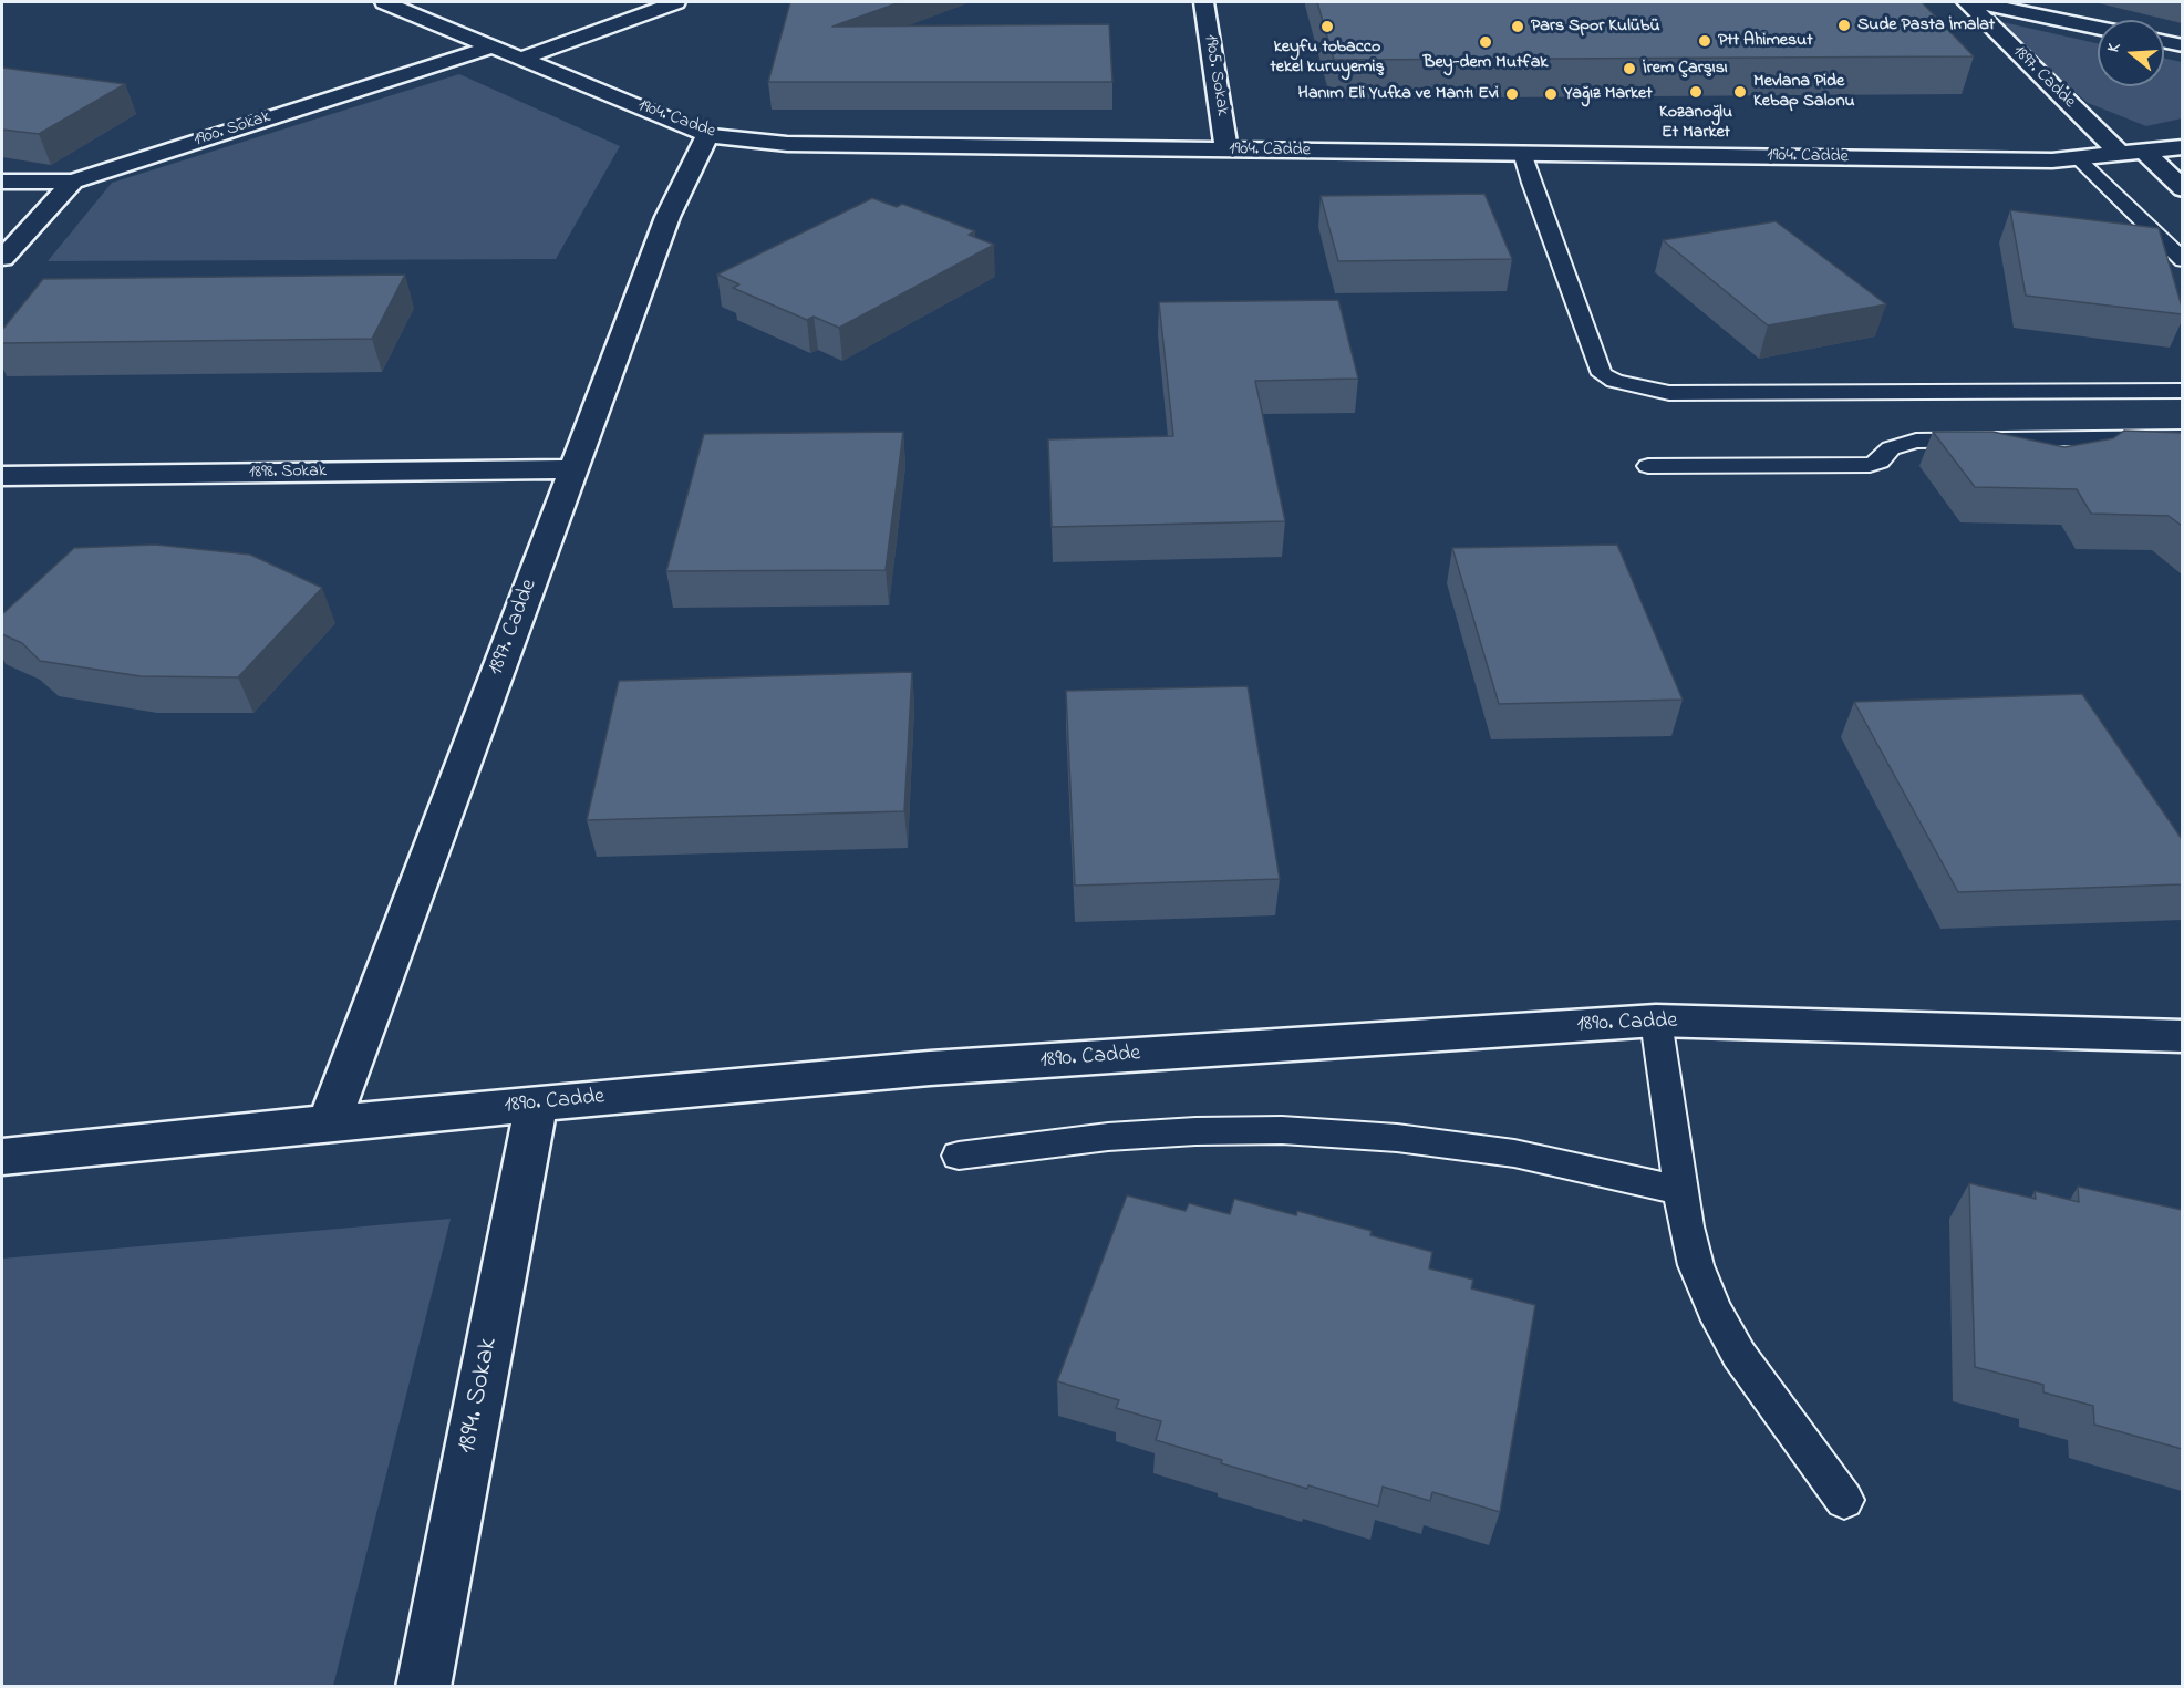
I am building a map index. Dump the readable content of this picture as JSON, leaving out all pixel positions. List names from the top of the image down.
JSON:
{
  "streets": {
    "street": [
      "1905. Sokak",
      "1897. Cadde",
      "1904. Cadde",
      "1900. Sokak",
      "1898. Sokak",
      "1890. Cadde",
      "1894. Sokak"
    ]
  },
  "crossings": [
    ["1905. Sokak", "1904. Cadde"],
    ["1897. Cadde", "1904. Cadde"],
    ["1897. Cadde", "1898. Sokak"],
    ["1897. Cadde", "1890. Cadde"],
    ["1904. Cadde", "1900. Sokak"],
    ["1890. Cadde", "1894. Sokak"]
  ],
  "places": [
    "Sude Pasta İmalat",
    "keyfu tobacco tekel kuruyemiş",
    "Pars Spor Kulübü",
    "Ptt Ahimesut",
    "Bey-dem Mutfak",
    "İrem Çarşısı",
    "Kozanoğlu Et Market",
    "Mevlana Pide Kebap Salonu",
    "Hanım Eli Yufka ve Mantı Evi",
    "Yağız Market"
  ],
  "north": "left"
}
